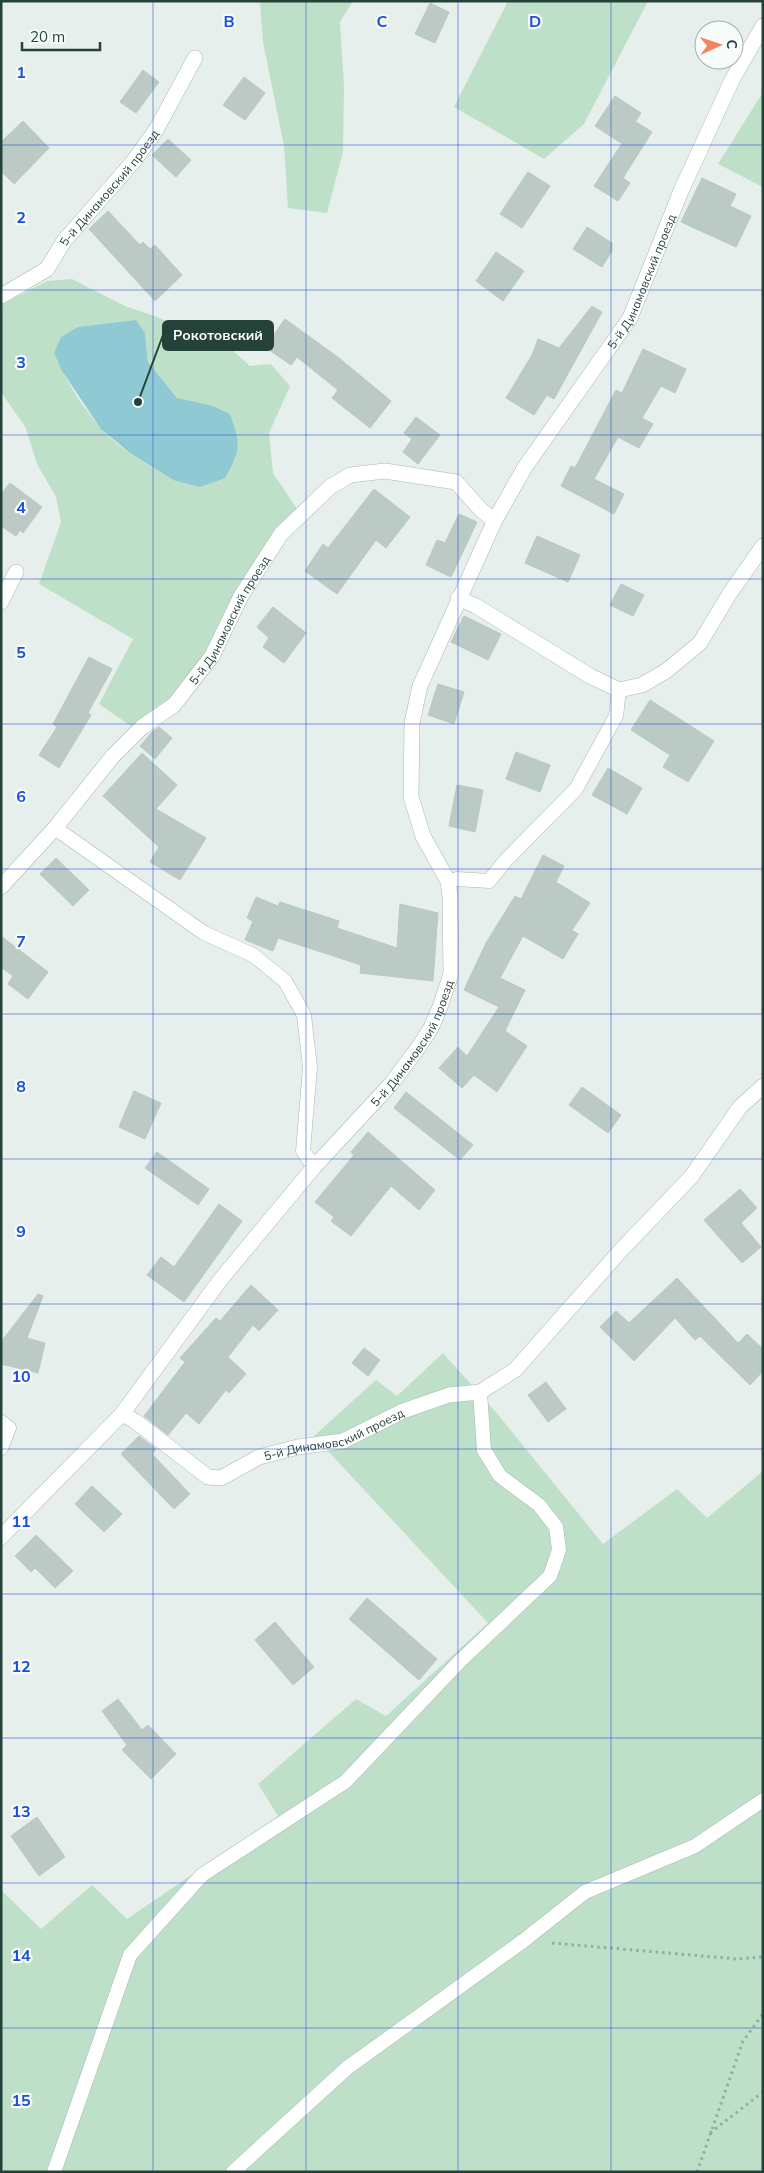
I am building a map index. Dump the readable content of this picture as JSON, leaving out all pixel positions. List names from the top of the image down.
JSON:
{
  "streets": {
    "street": ["5-й Динамовский проезд"]
  },
  "places": ["Рокотовский"],
  "scale_bar": "20 m",
  "north": "right",
  "grid": {
    "columns": ["B", "C", "D"],
    "rows": [
      "1",
      "2",
      "3",
      "4",
      "5",
      "6",
      "7",
      "8",
      "9",
      "10",
      "11",
      "12",
      "13",
      "14",
      "15"
    ]
  }
}
